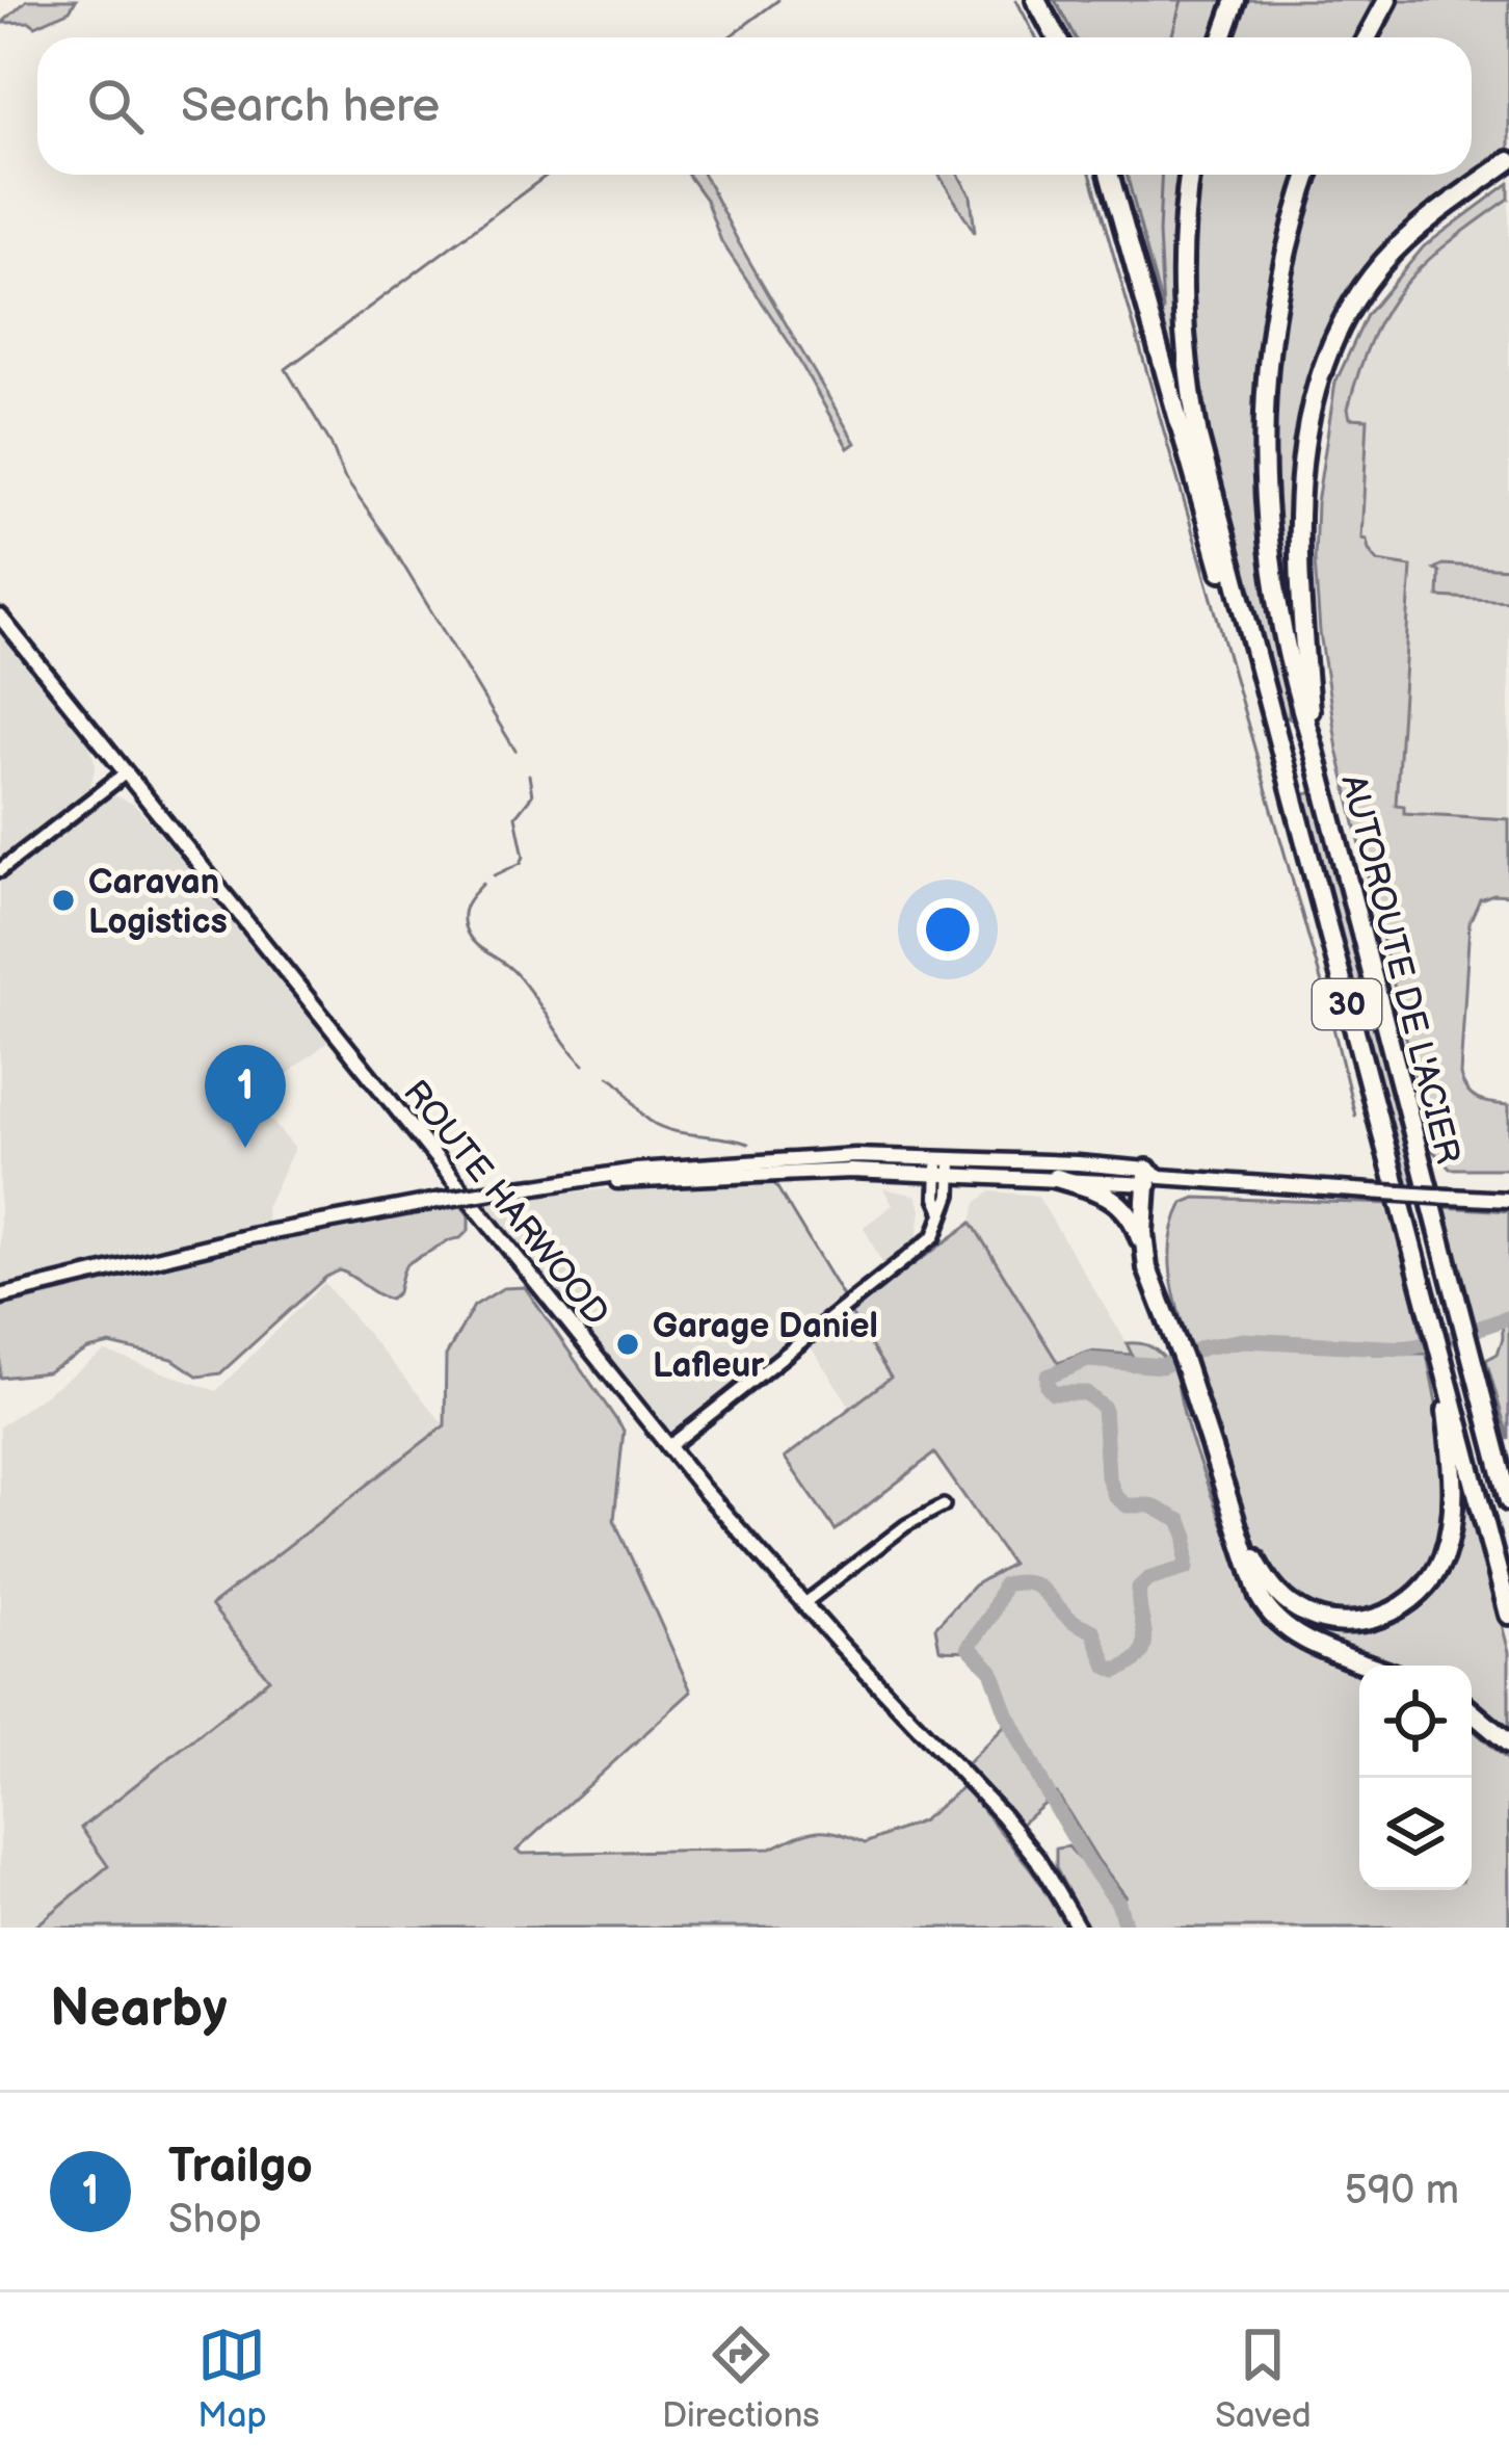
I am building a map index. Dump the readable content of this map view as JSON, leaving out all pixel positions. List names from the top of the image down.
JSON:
{
  "streets": {
    "highway": ["AUTOROUTE DE L'ACIER", "30"],
    "main road": ["ROUTE HARWOOD"]
  },
  "places": ["Caravan Logistics", "Garage Daniel Lafleur"],
  "page": {
    "search": "Search here",
    "pins": "1",
    "heading": "Nearby",
    "list": [
      {
        "mark": "1",
        "name": "Trailgo",
        "note": "Shop",
        "value": "590 m"
      }
    ],
    "nav": ["Map", "Directions", "Saved"]
  }
}
